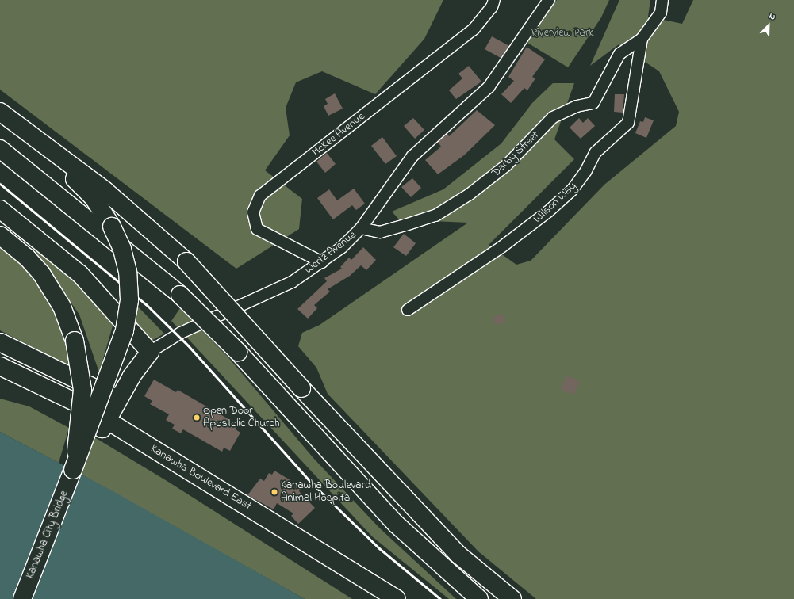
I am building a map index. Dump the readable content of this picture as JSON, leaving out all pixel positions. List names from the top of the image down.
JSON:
{
  "streets": {
    "main road": ["Wertz Avenue", "Kanawha Boulevard East", "Kanawha City Bridge"],
    "street": ["McKee Avenue", "Darby Street", "Wilson Way"]
  },
  "crossings": [
    ["McKee Avenue", "Wertz Avenue"],
    ["Darby Street", "Wilson Way"],
    ["Darby Street", "Wertz Avenue"],
    ["Wertz Avenue", "Kanawha Boulevard East"]
  ],
  "parks": ["Riverview Park"],
  "places": ["Open Door Apostolic Church", "Kanawha Boulevard Animal Hospital"],
  "north": "top right"
}
